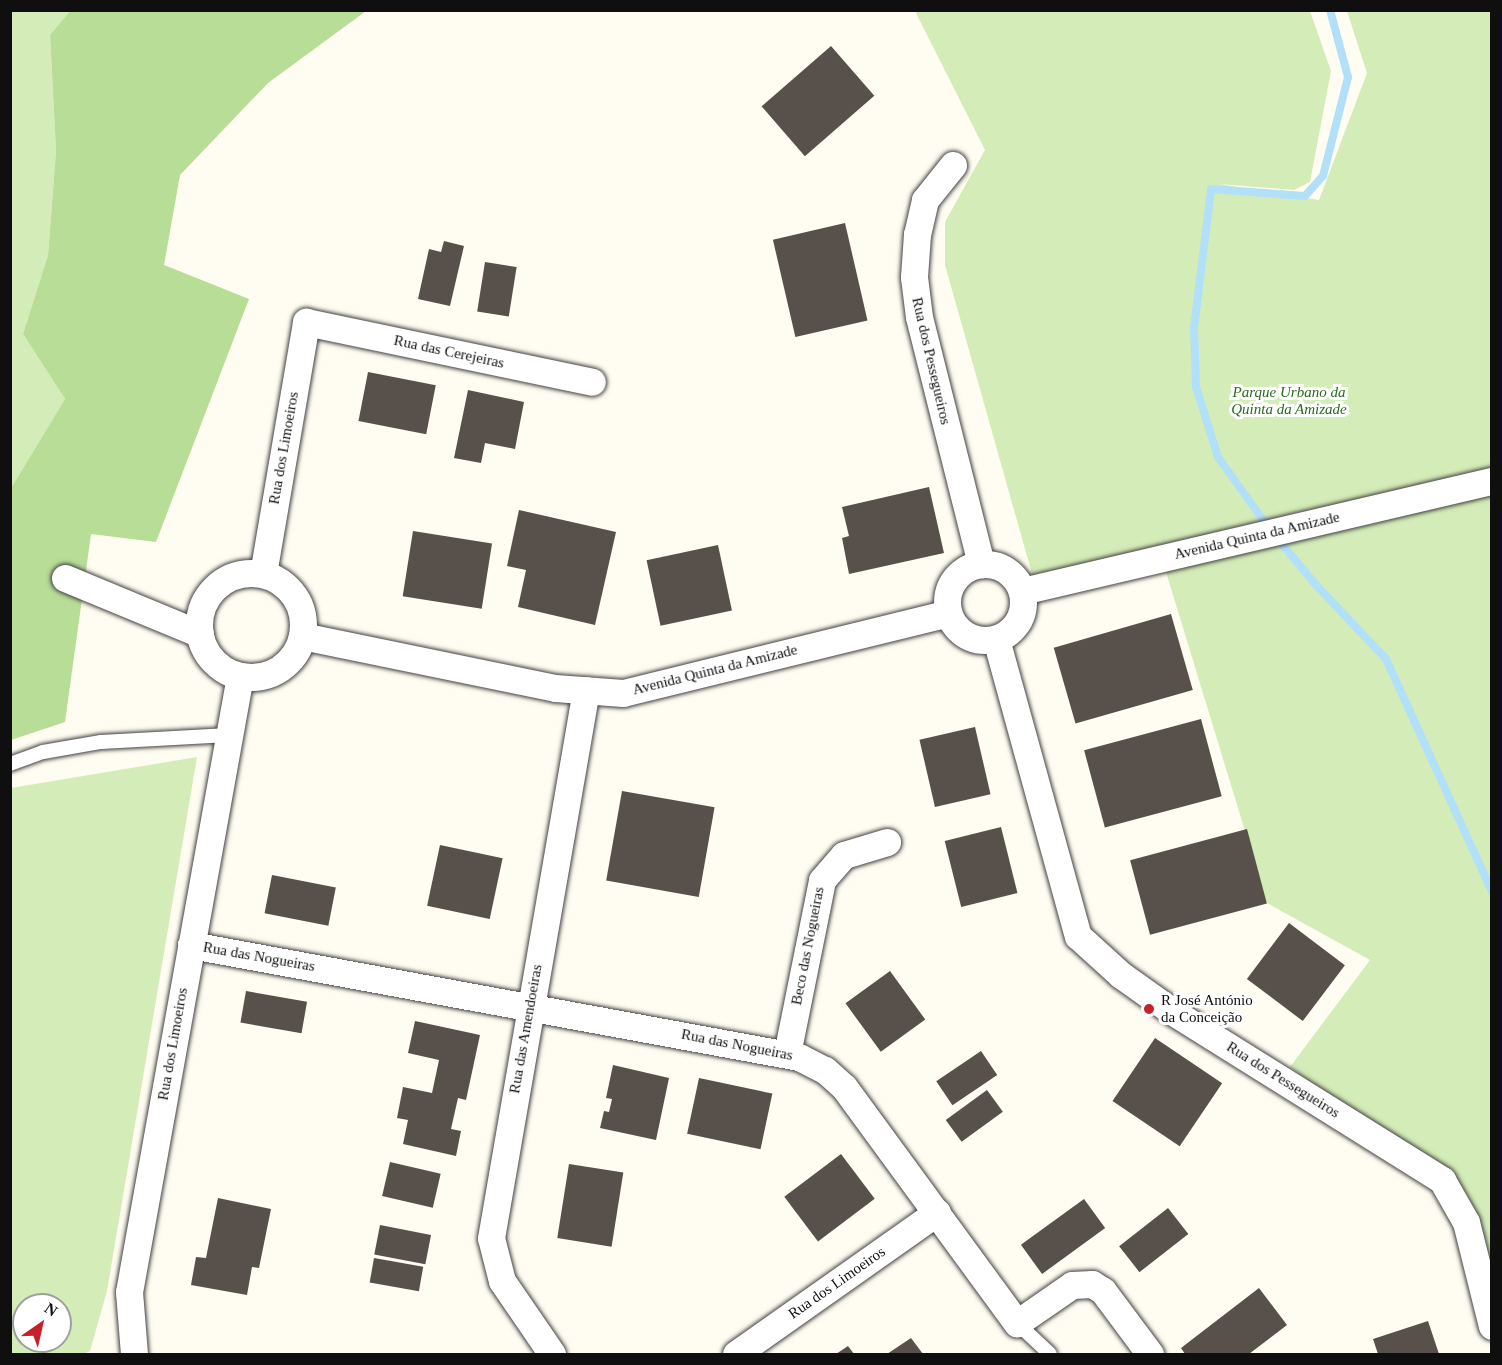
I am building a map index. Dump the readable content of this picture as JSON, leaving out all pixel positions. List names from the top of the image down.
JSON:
{
  "streets": {
    "street": [
      "Rua das Cerejeiras",
      "Rua dos Pessegueiros",
      "Rua dos Limoeiros",
      "Avenida Quinta da Amizade",
      "Beco das Nogueiras",
      "Rua das Nogueiras",
      "Rua das Amendoeiras"
    ]
  },
  "crossings": [
    ["Rua das Cerejeiras", "Rua dos Limoeiros"],
    ["Rua dos Pessegueiros", "Avenida Quinta da Amizade"],
    ["Rua dos Limoeiros", "Avenida Quinta da Amizade"],
    ["Rua dos Limoeiros", "Rua das Nogueiras"],
    ["Avenida Quinta da Amizade", "Rua das Amendoeiras"],
    ["Beco das Nogueiras", "Rua das Nogueiras"],
    ["Rua das Nogueiras", "Rua das Amendoeiras"]
  ],
  "parks": ["Parque Urbano da Quinta da Amizade"],
  "places": ["R José António da Conceição"],
  "north": "top right"
}
